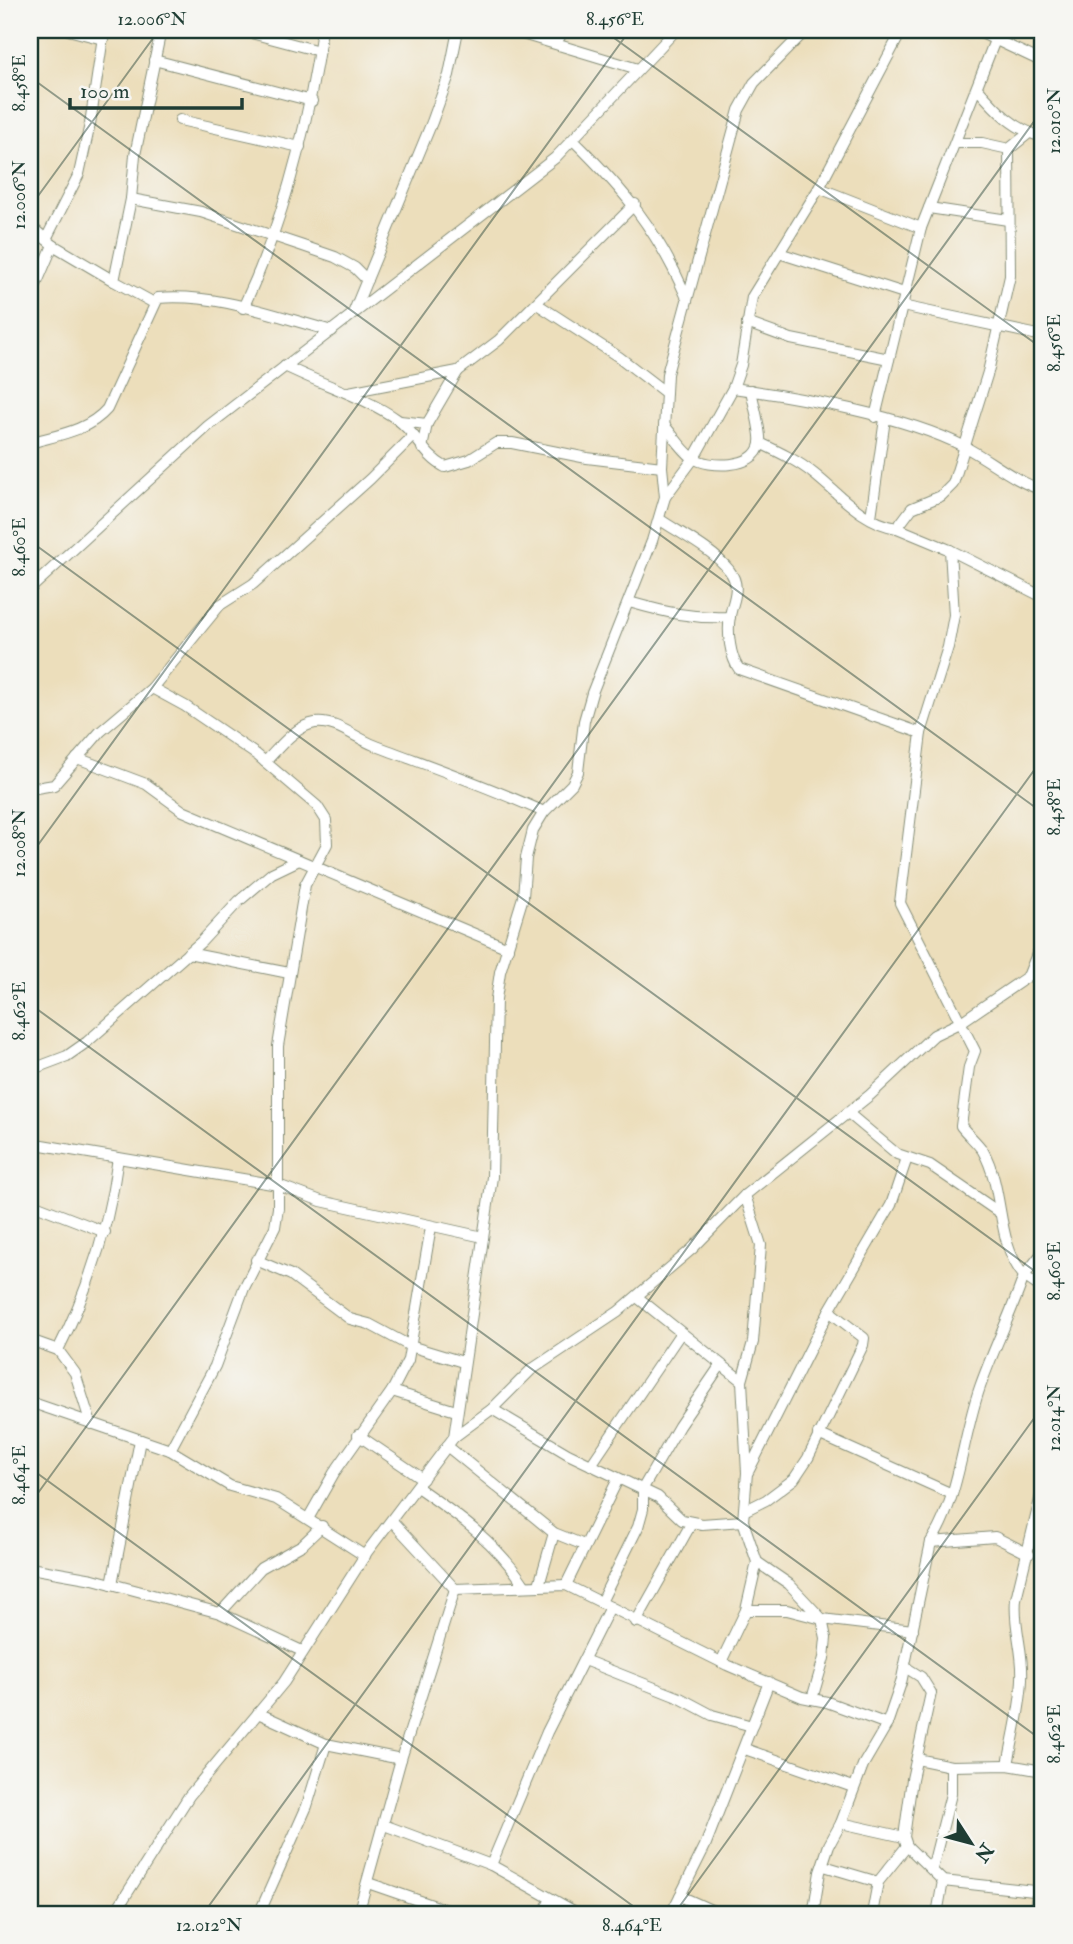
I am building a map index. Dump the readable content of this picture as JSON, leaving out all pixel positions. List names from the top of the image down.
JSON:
{
  "scale_bar": "100 m",
  "north": "bottom right",
  "coordinates": [
    "12.006°N",
    "8.456°E",
    "8.458°E",
    "12.010°N",
    "8.460°E",
    "12.008°N",
    "8.462°E",
    "12.014°N",
    "8.464°E",
    "12.012°N"
  ]
}
